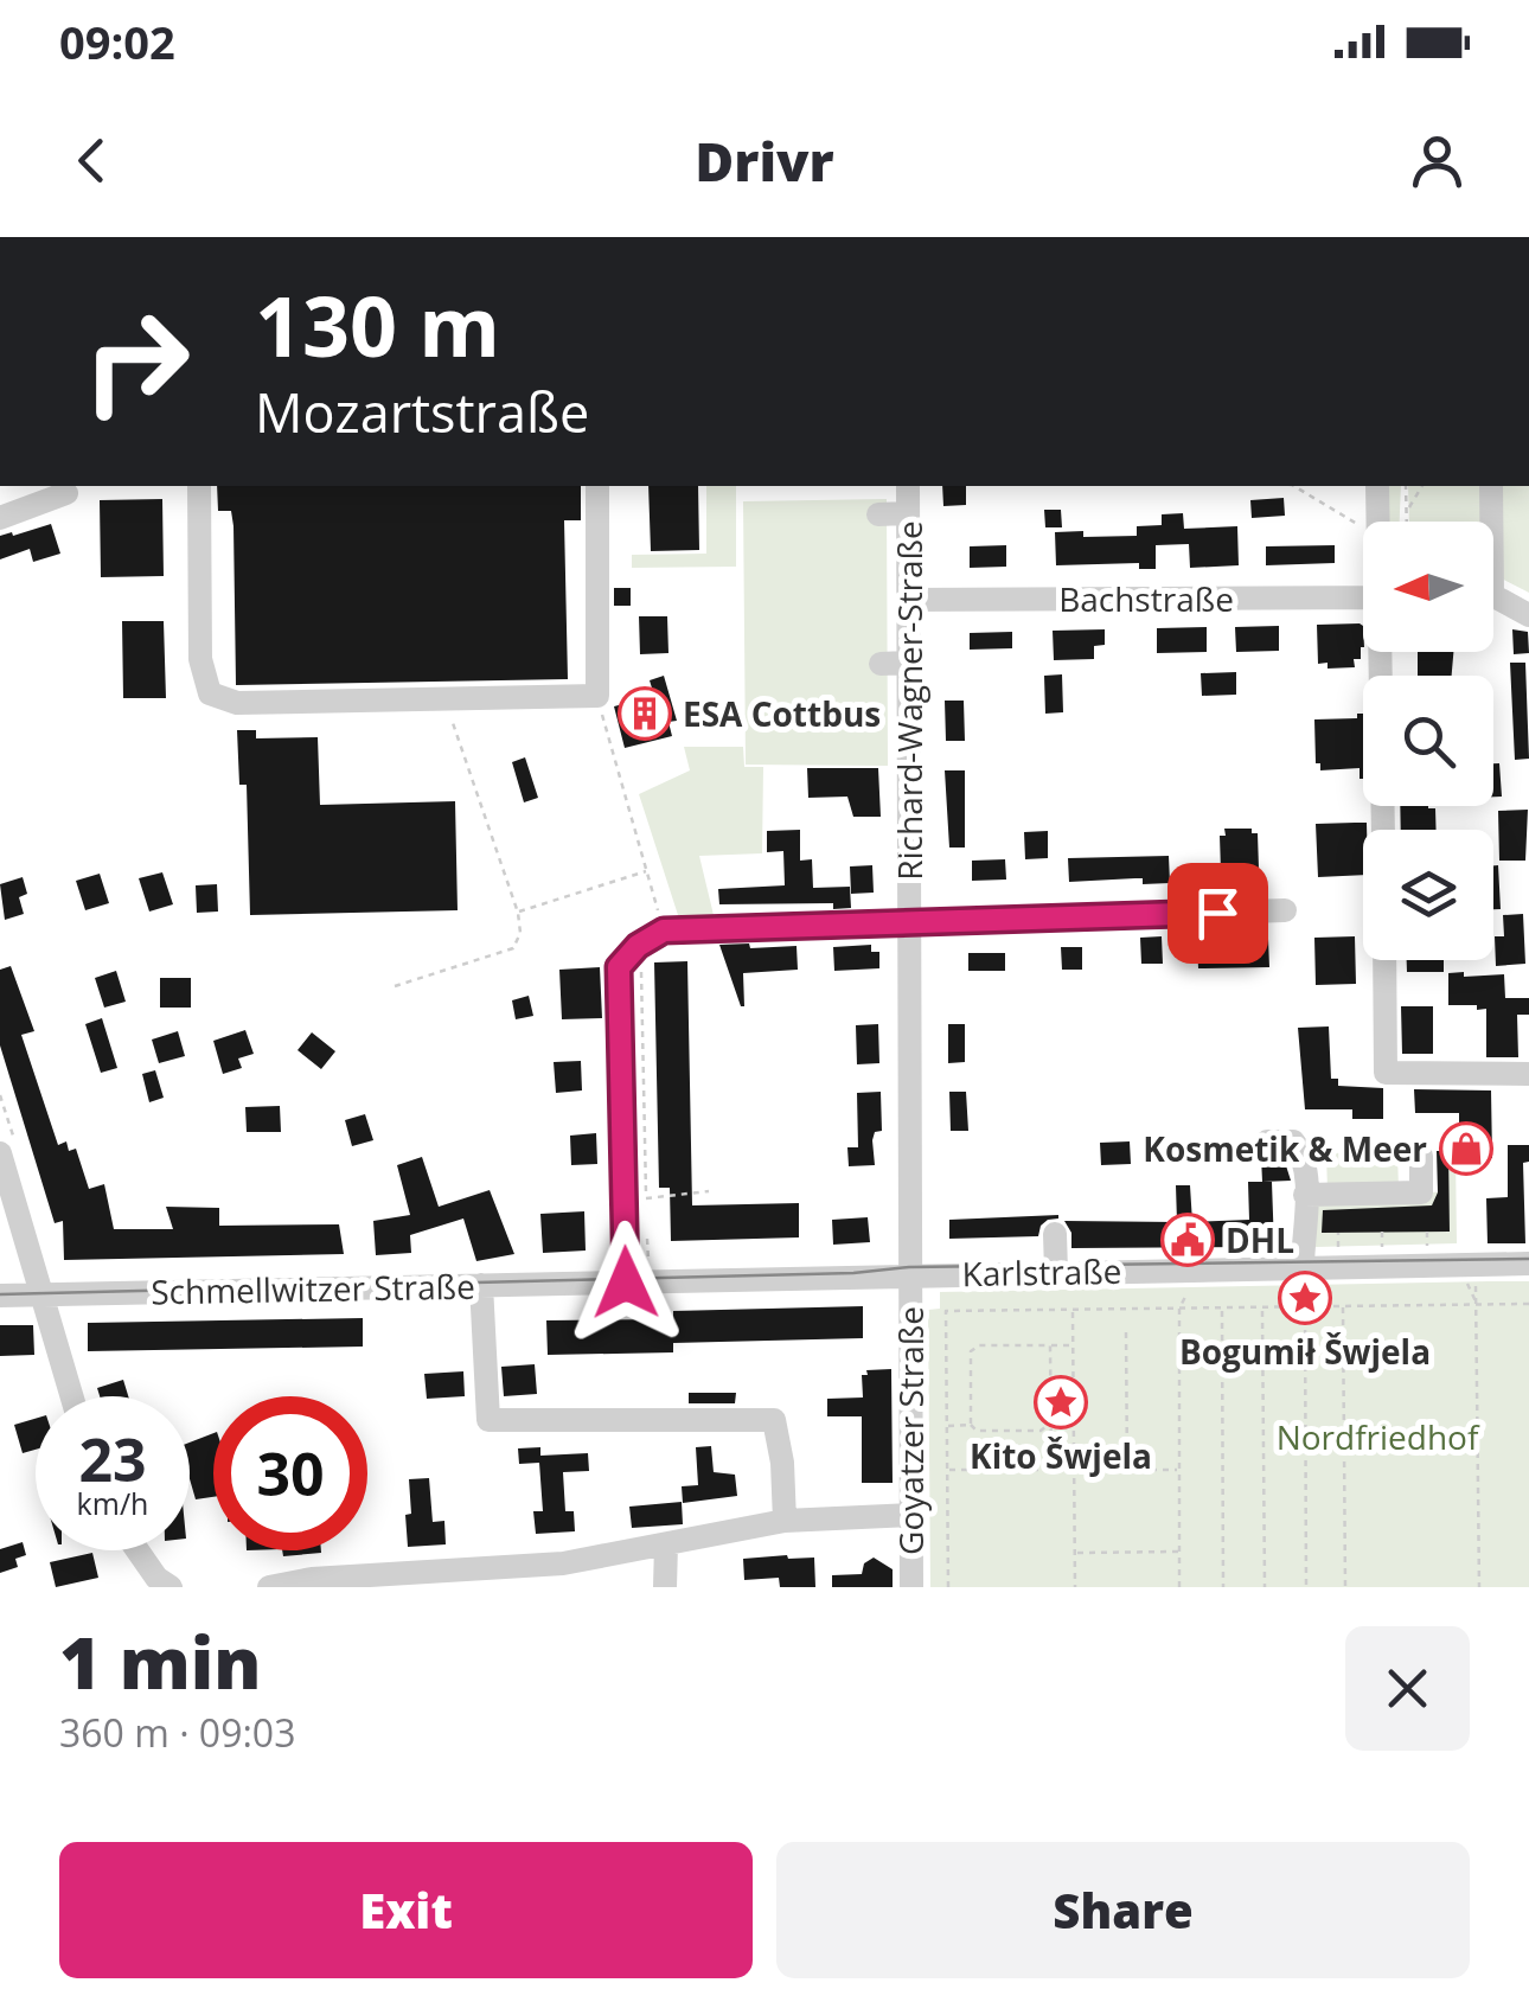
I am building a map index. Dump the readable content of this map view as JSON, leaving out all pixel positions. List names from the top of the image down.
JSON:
{
  "streets": {
    "street": [
      "Bachstraße",
      "Richard-Wagner-Straße",
      "Karlstraße",
      "Schmellwitzer Straße",
      "Goyatzer Straße"
    ]
  },
  "crossings": [
    ["Bachstraße", "Richard-Wagner-Straße"],
    ["Richard-Wagner-Straße", "Karlstraße"],
    ["Richard-Wagner-Straße", "Schmellwitzer Straße"],
    ["Richard-Wagner-Straße", "Goyatzer Straße"],
    ["Karlstraße", "Schmellwitzer Straße"],
    ["Karlstraße", "Goyatzer Straße"],
    ["Schmellwitzer Straße", "Goyatzer Straße"]
  ],
  "parks": ["Nordfriedhof"],
  "places": {
    "building": ["ESA Cottbus"],
    "shop": ["Kosmetik & Meer"],
    "public building": ["DHL"],
    "place": ["Bogumił Šwjela", "Kito Šwjela"]
  },
  "north": "left",
  "page": {
    "status": "09:02",
    "header": "Drivr",
    "turn": ["130 m", "Mozartstraße"],
    "speed": "23 km/h",
    "limit": "30",
    "heading": ["1 min", "360 m · 09:03"],
    "buttons": ["Exit", "Share"]
  }
}
